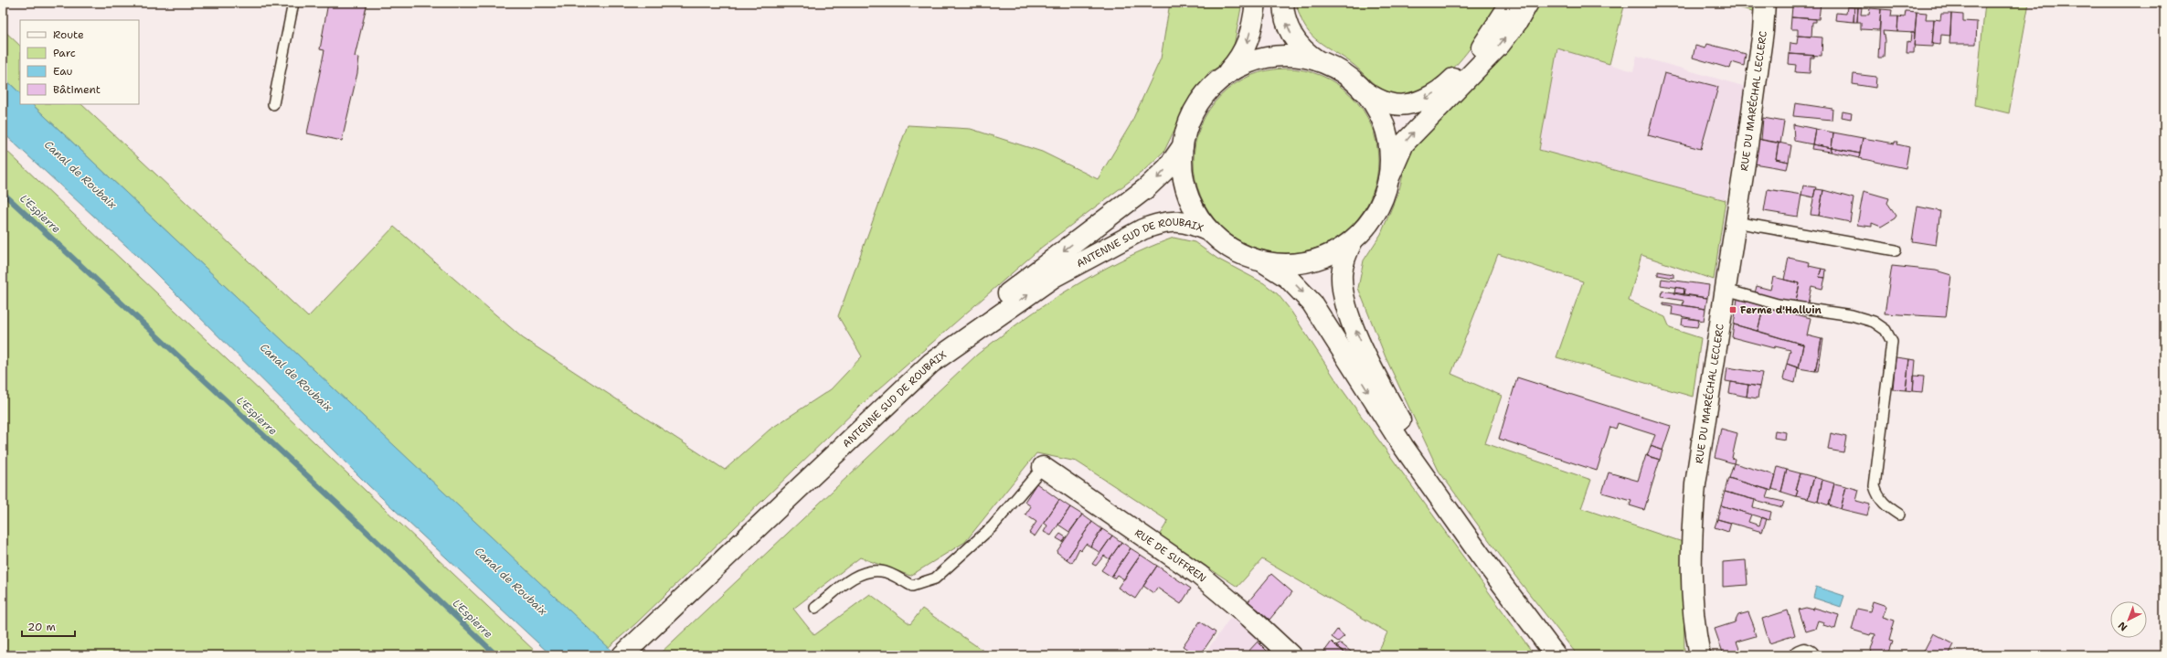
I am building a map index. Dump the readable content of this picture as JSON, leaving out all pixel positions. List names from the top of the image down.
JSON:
{
  "streets": {
    "main road": ["RUE DU MARÉCHAL LECLERC", "ANTENNE SUD DE ROUBAIX", "RUE DE SUFFREN"]
  },
  "water": ["Canal de Roubaix", "L'Espierre"],
  "places": {
    "transit": ["Ferme d'Halluin"]
  },
  "legend": [
    "Route",
    "Parc",
    "Eau",
    "Bâtiment"
  ],
  "scale_bar": "20 m",
  "north": "bottom left"
}
